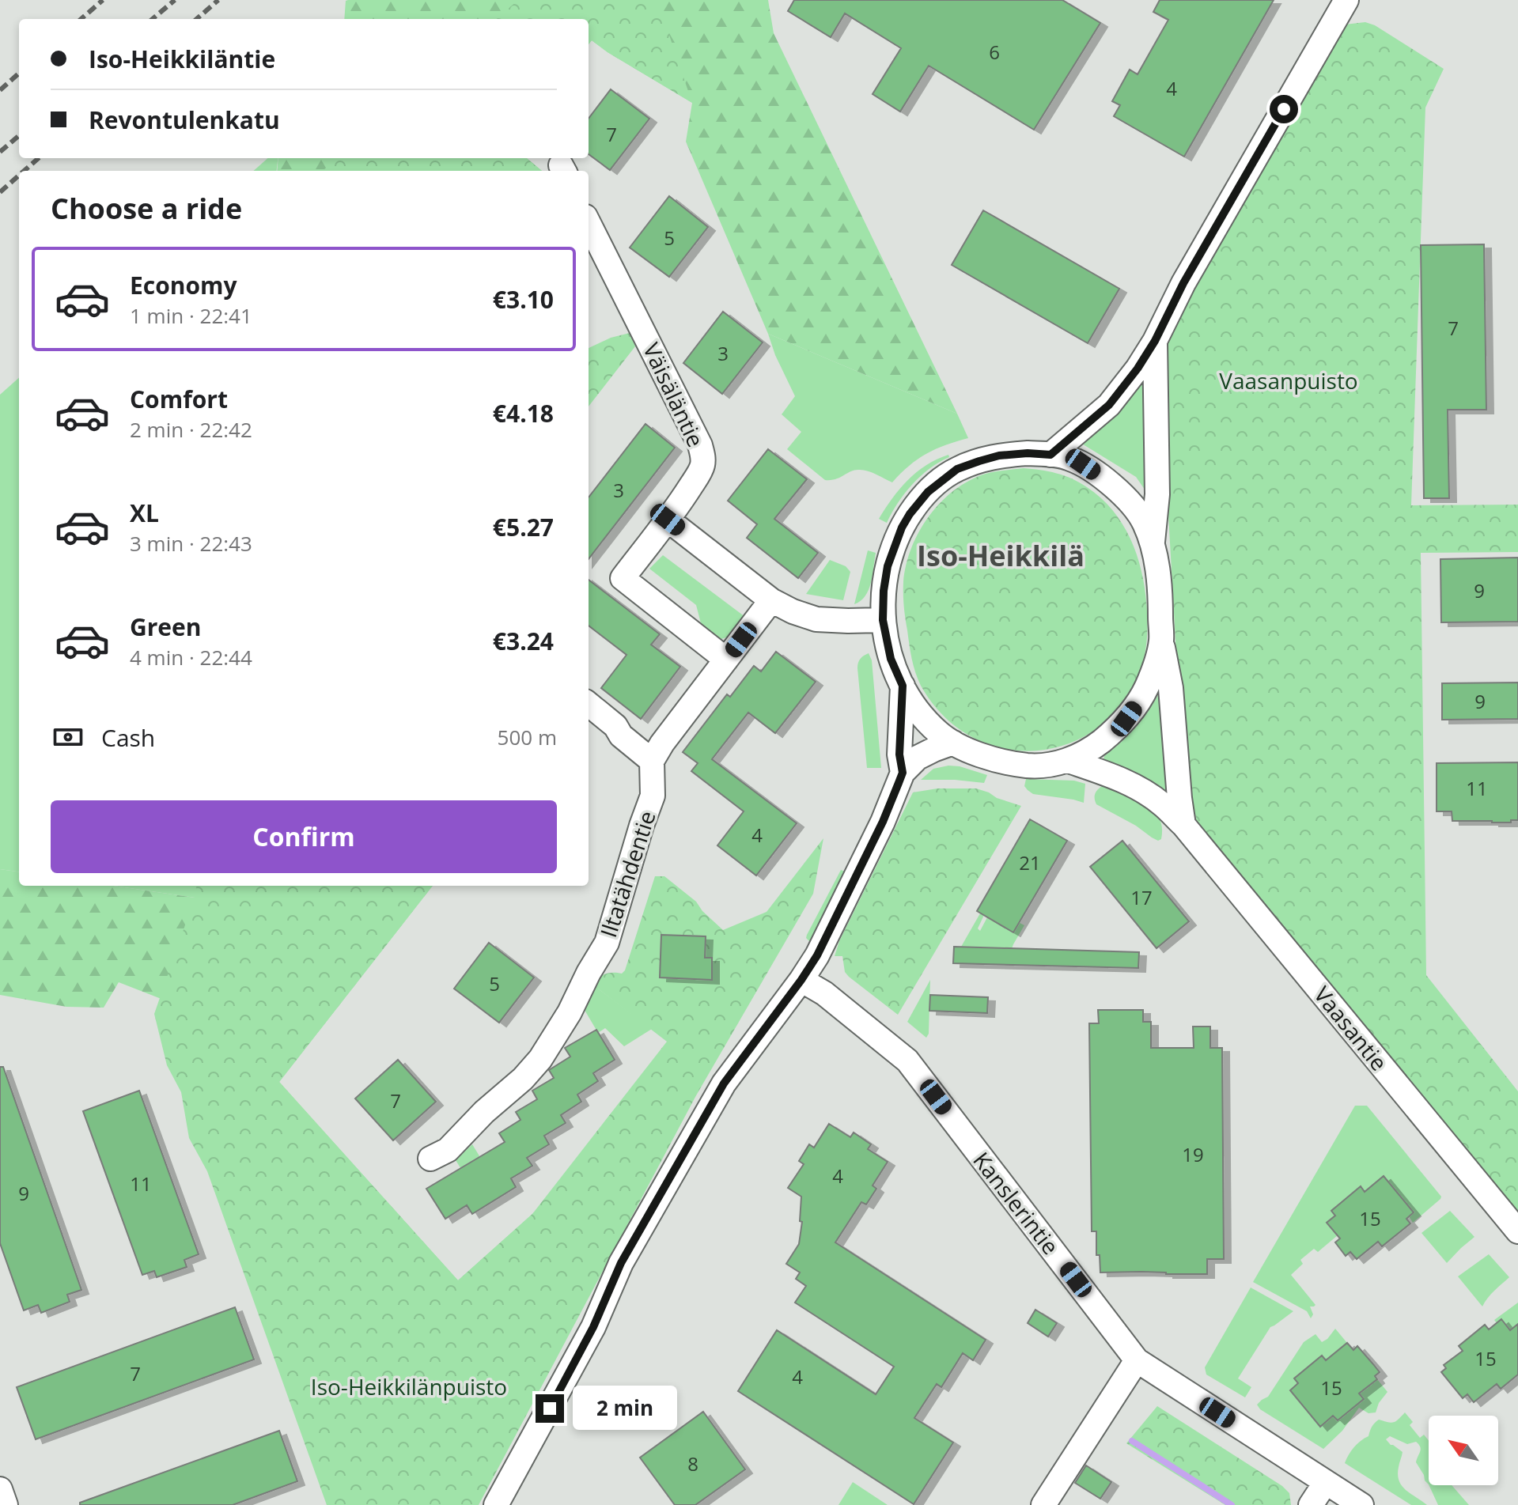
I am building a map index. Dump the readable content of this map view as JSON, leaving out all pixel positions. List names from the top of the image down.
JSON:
{
  "streets": {
    "street": [
      "Väisäläntie",
      "Iltatähdentie",
      "Vaasantie",
      "Kanslerintie"
    ]
  },
  "districts": ["Iso-Heikkilä"],
  "parks": ["Vaasanpuisto", "Iso-Heikkilänpuisto"],
  "house_numbers": [
    "6",
    "4",
    "7",
    "5",
    "7",
    "3",
    "3",
    "9",
    "9",
    "11",
    "4",
    "21",
    "17",
    "5",
    "7",
    "19",
    "4",
    "11",
    "9",
    "15",
    "15",
    "7",
    "4",
    "15",
    "8"
  ],
  "north": "top left",
  "page": {
    "banner": ["Iso-Heikkiläntie", "Revontulenkatu"],
    "heading": "Choose a ride",
    "list": [
      {
        "name": "Economy",
        "note": "1 min · 22:41",
        "value": "€3.10"
      },
      {
        "name": "Comfort",
        "note": "2 min · 22:42",
        "value": "€4.18"
      },
      {
        "name": "XL",
        "note": "3 min · 22:43",
        "value": "€5.27"
      },
      {
        "name": "Green",
        "note": "4 min · 22:44",
        "value": "€3.24"
      }
    ],
    "pay": ["Cash", "500 m"],
    "buttons": "Confirm",
    "bubble": "2 min"
  }
}
